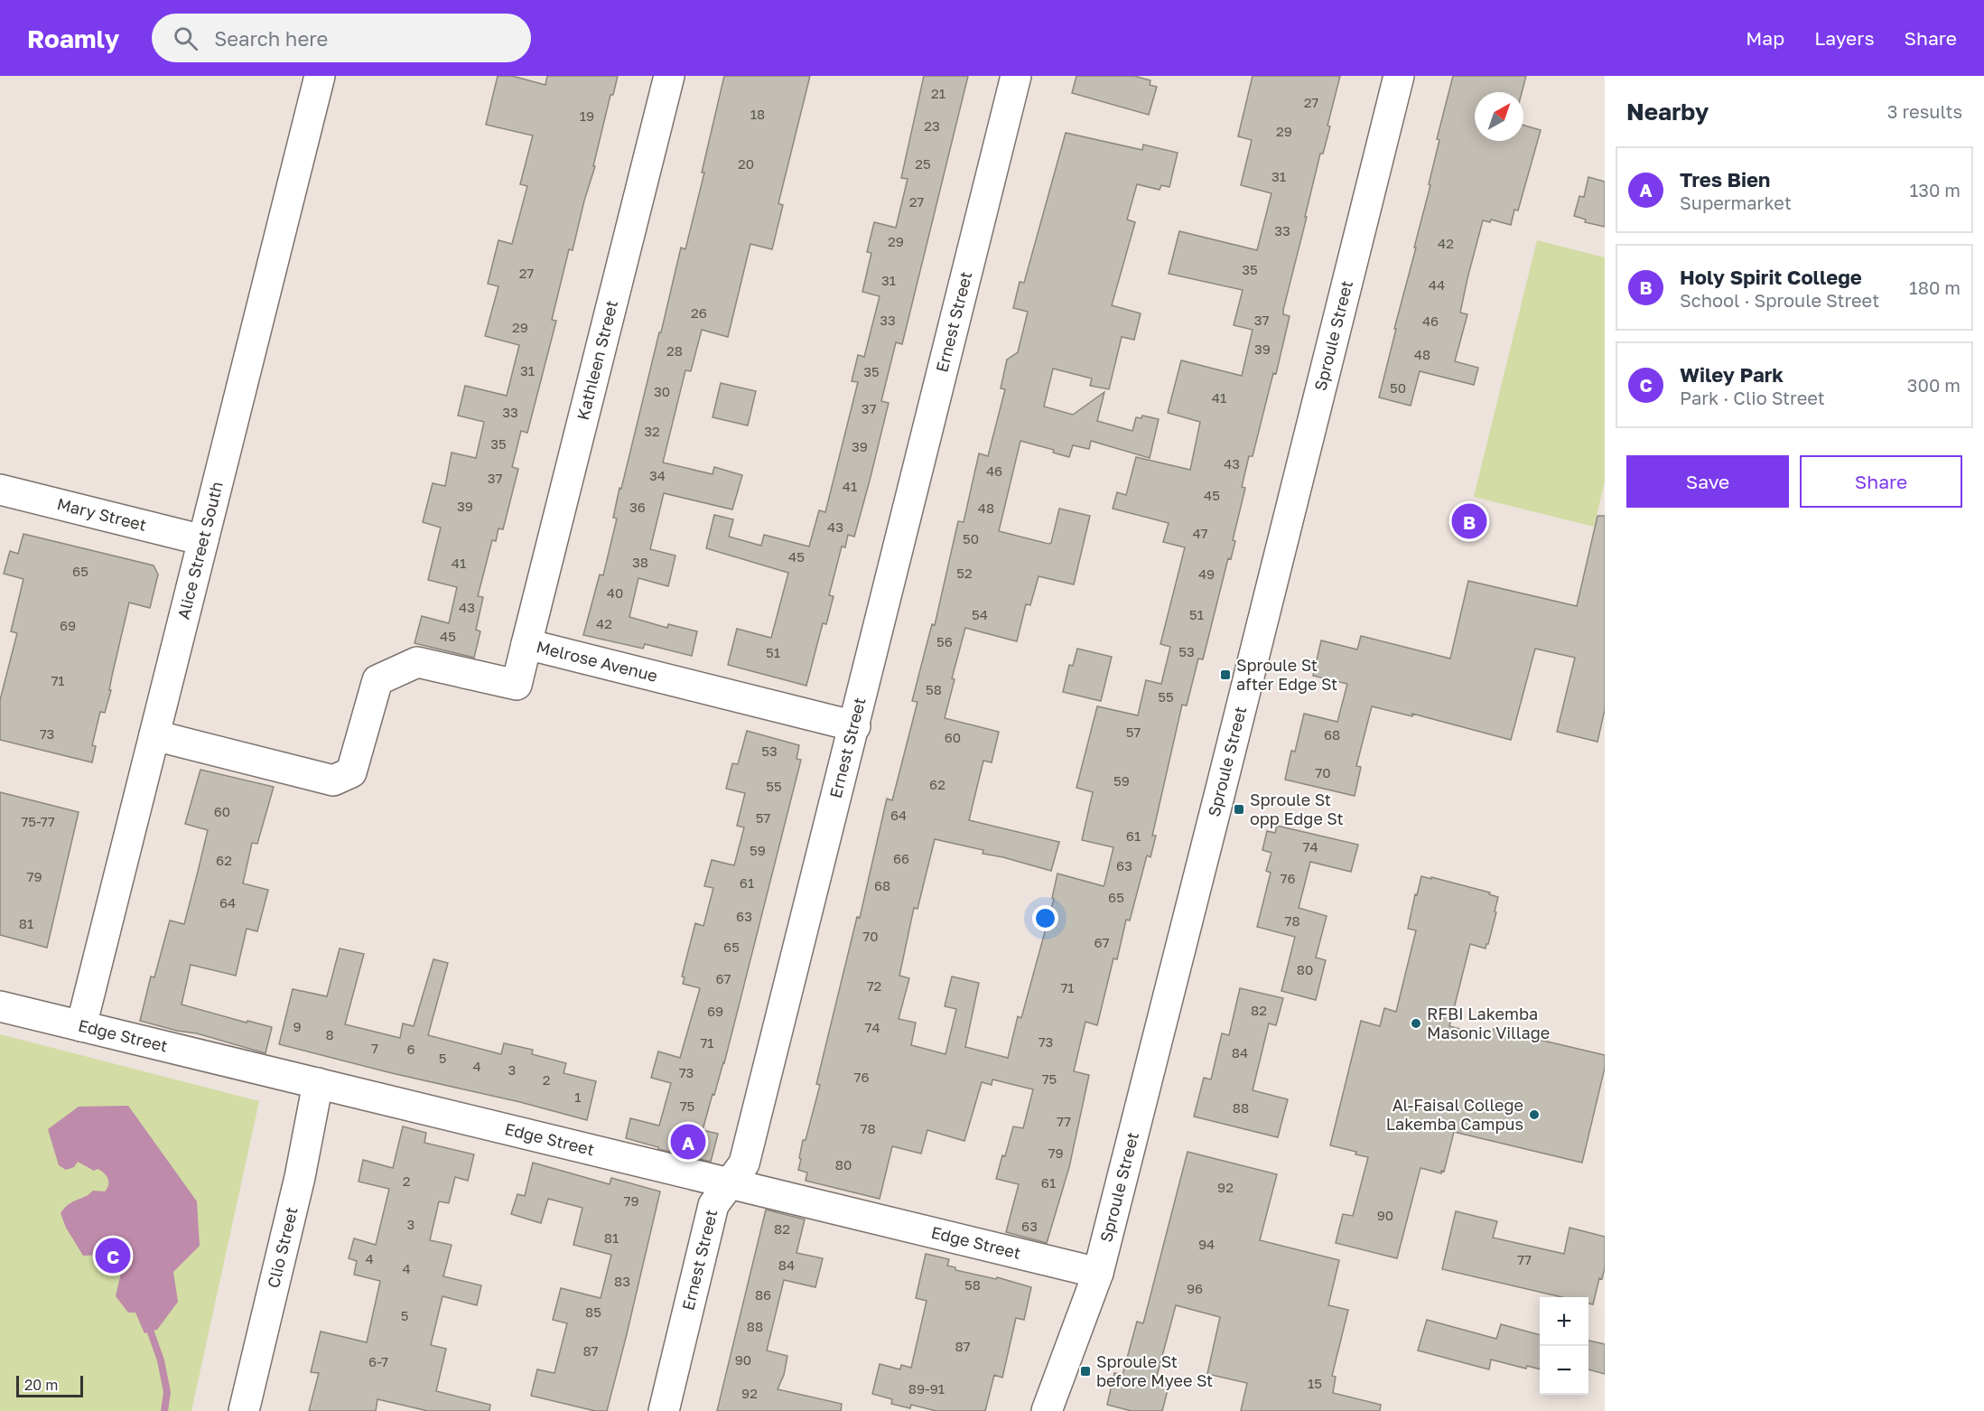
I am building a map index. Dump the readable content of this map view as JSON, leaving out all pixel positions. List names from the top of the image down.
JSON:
{
  "streets": {
    "street": [
      "Ernest Street",
      "Sproule Street",
      "Kathleen Street",
      "Mary Street",
      "Alice Street South",
      "Melrose Avenue",
      "Edge Street",
      "Clio Street"
    ]
  },
  "crossings": [
    ["Ernest Street", "Melrose Avenue"],
    ["Ernest Street", "Edge Street"],
    ["Sproule Street", "Edge Street"],
    ["Kathleen Street", "Melrose Avenue"],
    ["Mary Street", "Alice Street South"],
    ["Alice Street South", "Melrose Avenue"],
    ["Alice Street South", "Edge Street"],
    ["Edge Street", "Clio Street"]
  ],
  "places": {
    "transit": ["Sproule St after Edge St", "Sproule St opp Edge St", "Sproule St before Myee St"],
    "other": ["RFBI Lakemba Masonic Village", "Al-Faisal College Lakemba Campus"]
  },
  "house_numbers": [
    "21",
    "27",
    "18",
    "19",
    "23",
    "29",
    "20",
    "25",
    "31",
    "27",
    "33",
    "29",
    "42",
    "35",
    "27",
    "31",
    "44",
    "26",
    "33",
    "37",
    "46",
    "29",
    "39",
    "28",
    "48",
    "31",
    "35",
    "50",
    "30",
    "41",
    "37",
    "33",
    "32",
    "35",
    "39",
    "43",
    "46",
    "34",
    "37",
    "41",
    "45",
    "39",
    "36",
    "48",
    "43",
    "47",
    "50",
    "45",
    "38",
    "41",
    "65",
    "52",
    "49",
    "40",
    "43",
    "54",
    "51",
    "42",
    "69",
    "45",
    "56",
    "53",
    "51",
    "71",
    "58",
    "55",
    "57",
    "73",
    "68",
    "60",
    "53",
    "70",
    "59",
    "62",
    "55",
    "60",
    "64",
    "57",
    "75-77",
    "61",
    "74",
    "59",
    "66",
    "62",
    "63",
    "79",
    "76",
    "61",
    "68",
    "65",
    "64",
    "63",
    "78",
    "81",
    "70",
    "67",
    "65",
    "80",
    "67",
    "72",
    "71",
    "82",
    "69",
    "9",
    "74",
    "8",
    "73",
    "71",
    "7",
    "6",
    "84",
    "5",
    "4",
    "3",
    "73",
    "76",
    "75",
    "2",
    "1",
    "75",
    "88",
    "77",
    "78",
    "79",
    "80",
    "2",
    "61",
    "92",
    "79",
    "90",
    "3",
    "63",
    "82",
    "81",
    "94",
    "4",
    "77",
    "84",
    "4",
    "83",
    "58",
    "96",
    "86",
    "85",
    "5",
    "88",
    "87",
    "87",
    "90",
    "6-7",
    "15",
    "89-91",
    "92"
  ],
  "scale_bar": "20 m",
  "north": "top right",
  "page": {
    "header": "Roamly",
    "search": "Search here",
    "nav": ["Map", "Layers", "Share"],
    "heading": ["Nearby", "3 results"],
    "list": [
      {
        "mark": "A",
        "name": "Tres Bien",
        "note": "Supermarket",
        "value": "130 m"
      },
      {
        "mark": "B",
        "name": "Holy Spirit College",
        "note": "School · Sproule Street",
        "value": "180 m"
      },
      {
        "mark": "C",
        "name": "Wiley Park",
        "note": "Park · Clio Street",
        "value": "300 m"
      }
    ],
    "buttons": ["Save", "Share"],
    "pins": ["B", "A", "C"],
    "map_buttons": ["+", "−"],
    "scale": "20 m"
  }
}
